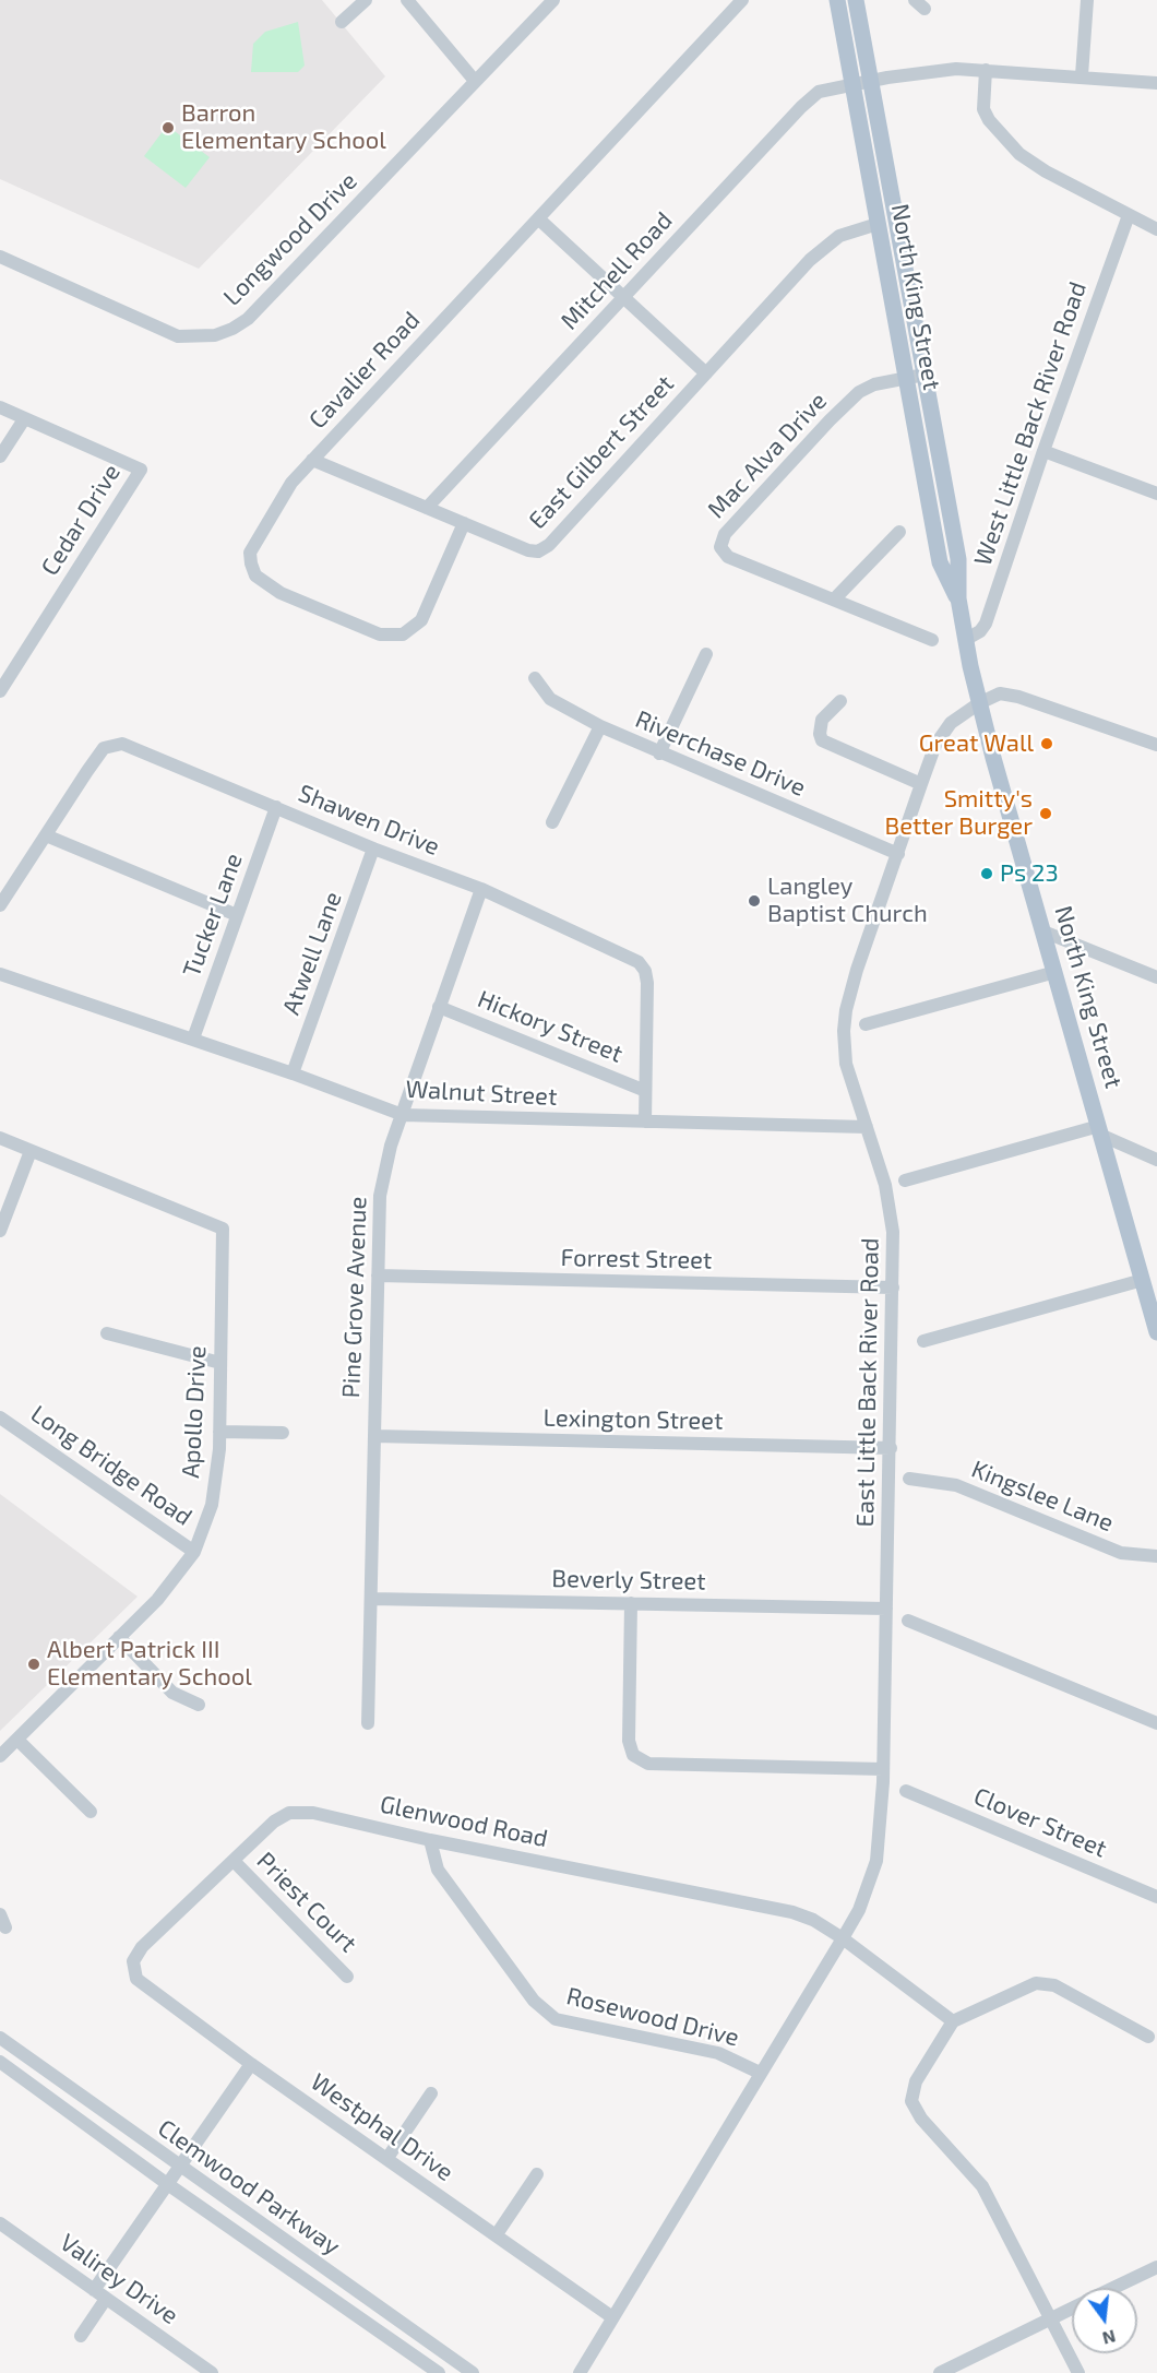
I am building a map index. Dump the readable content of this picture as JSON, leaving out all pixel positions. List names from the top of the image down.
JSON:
{
  "streets": {
    "main road": ["North King Street"],
    "street": [
      "Longwood Drive",
      "Mitchell Road",
      "Cavalier Road",
      "West Little Back River Road",
      "East Gilbert Street",
      "Mac Alva Drive",
      "Cedar Drive",
      "Riverchase Drive",
      "Shawen Drive",
      "Tucker Lane",
      "Atwell Lane",
      "Hickory Street",
      "Walnut Street",
      "Forrest Street",
      "Pine Grove Avenue",
      "East Little Back River Road",
      "Apollo Drive",
      "Lexington Street",
      "Long Bridge Road",
      "Kingslee Lane",
      "Beverly Street",
      "Glenwood Road",
      "Clover Street",
      "Priest Court",
      "Rosewood Drive",
      "Westphal Drive",
      "Clemwood Parkway",
      "Valirey Drive"
    ]
  },
  "crossings": [
    ["Mitchell Road", "North King Street"],
    ["Mitchell Road", "East Gilbert Street"],
    ["North King Street", "West Little Back River Road"],
    ["North King Street", "East Gilbert Street"],
    ["North King Street", "Mac Alva Drive"],
    ["North King Street", "East Little Back River Road"],
    ["Cavalier Road", "East Gilbert Street"],
    ["Riverchase Drive", "East Little Back River Road"],
    ["Shawen Drive", "Tucker Lane"],
    ["Shawen Drive", "Atwell Lane"],
    ["Shawen Drive", "Hickory Street"],
    ["Shawen Drive", "Walnut Street"],
    ["Shawen Drive", "Pine Grove Avenue"],
    ["Tucker Lane", "Walnut Street"],
    ["Atwell Lane", "Walnut Street"],
    ["Hickory Street", "Pine Grove Avenue"],
    ["Walnut Street", "Pine Grove Avenue"],
    ["Walnut Street", "East Little Back River Road"],
    ["Forrest Street", "Pine Grove Avenue"],
    ["Forrest Street", "East Little Back River Road"],
    ["Pine Grove Avenue", "Lexington Street"],
    ["Pine Grove Avenue", "Beverly Street"],
    ["East Little Back River Road", "Lexington Street"],
    ["East Little Back River Road", "Beverly Street"],
    ["East Little Back River Road", "Glenwood Road"],
    ["East Little Back River Road", "Rosewood Drive"],
    ["East Little Back River Road", "Westphal Drive"],
    ["Apollo Drive", "Long Bridge Road"],
    ["Glenwood Road", "Priest Court"],
    ["Glenwood Road", "Rosewood Drive"],
    ["Glenwood Road", "Westphal Drive"]
  ],
  "places": [
    "Barron Elementary School",
    "Great Wall",
    "Smitty's Better Burger",
    "Ps 23",
    "Langley Baptist Church",
    "Albert Patrick III Elementary School"
  ],
  "north": "bottom"
}
